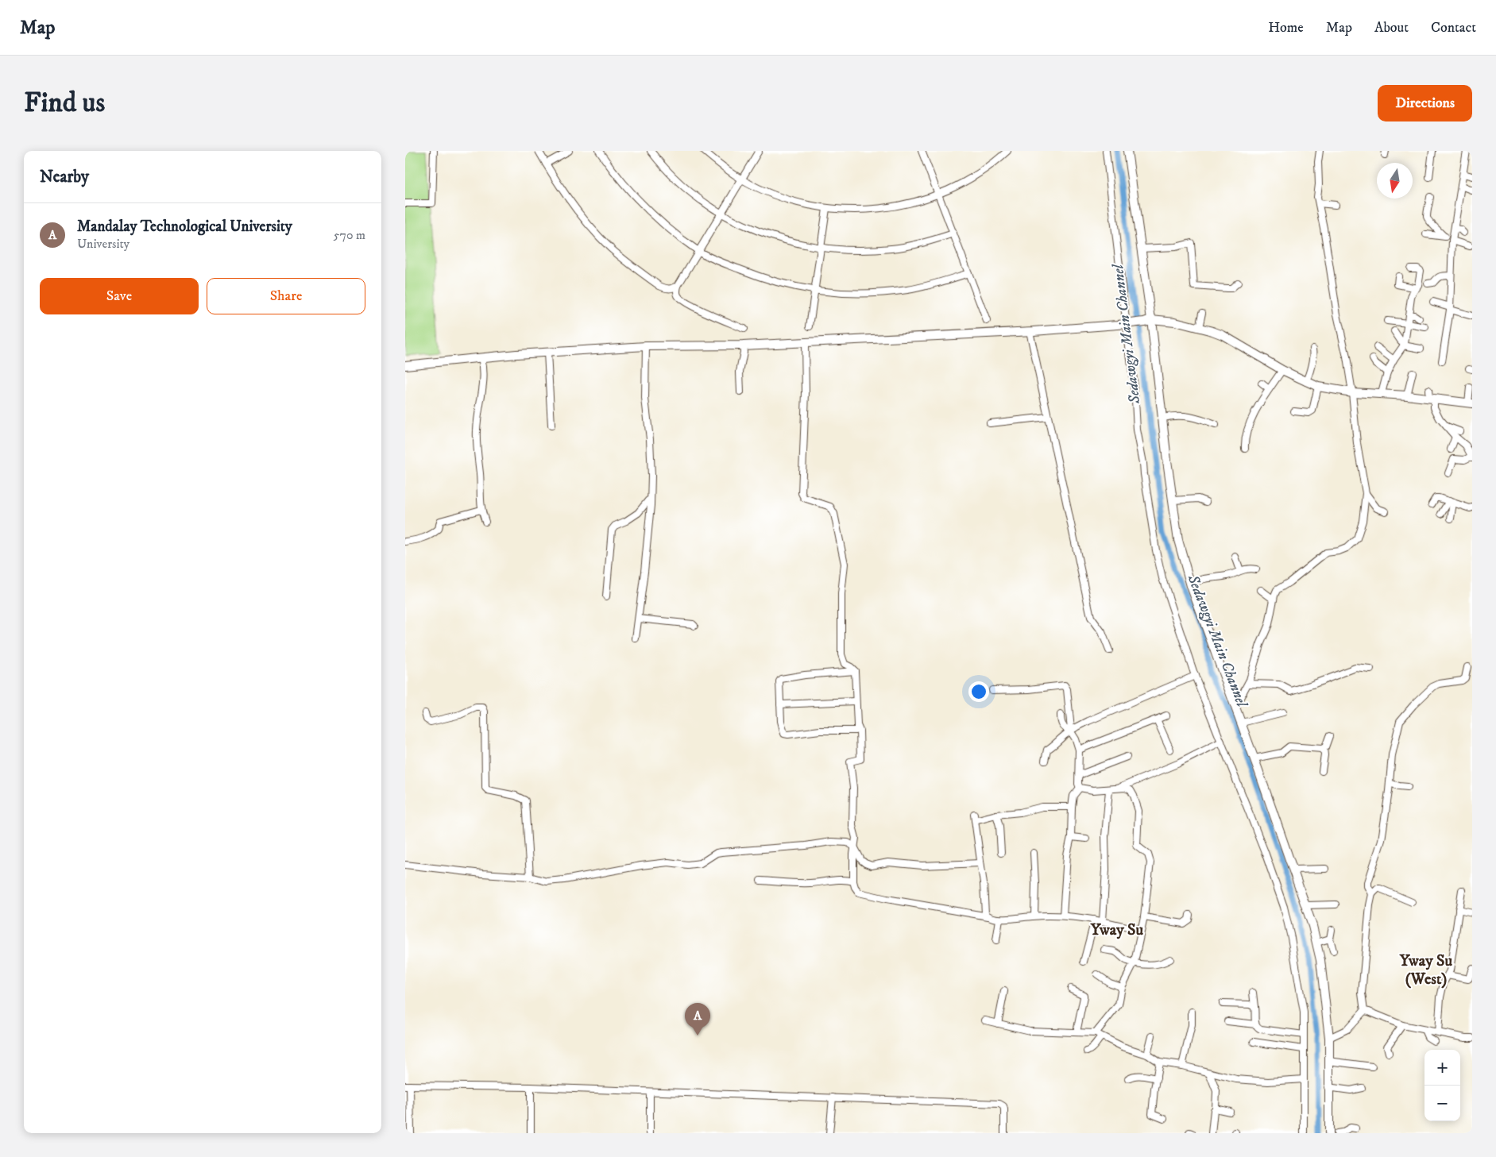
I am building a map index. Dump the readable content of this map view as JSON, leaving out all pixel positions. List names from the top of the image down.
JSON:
{
  "districts": ["Yway Su", "Yway Su (West)"],
  "water": ["Sedawgyi Main Channel"],
  "north": "bottom",
  "page": {
    "header": "Map",
    "nav": [
      "Home",
      "Map",
      "About",
      "Contact"
    ],
    "buttons": [
      "Directions",
      ["Save", "Share"]
    ],
    "title": "Find us",
    "heading": "Nearby",
    "list": [
      {
        "mark": "A",
        "name": "Mandalay Technological University",
        "note": "University",
        "value": "570 m"
      }
    ],
    "pins": "A",
    "map_buttons": ["+", "−"]
  }
}
